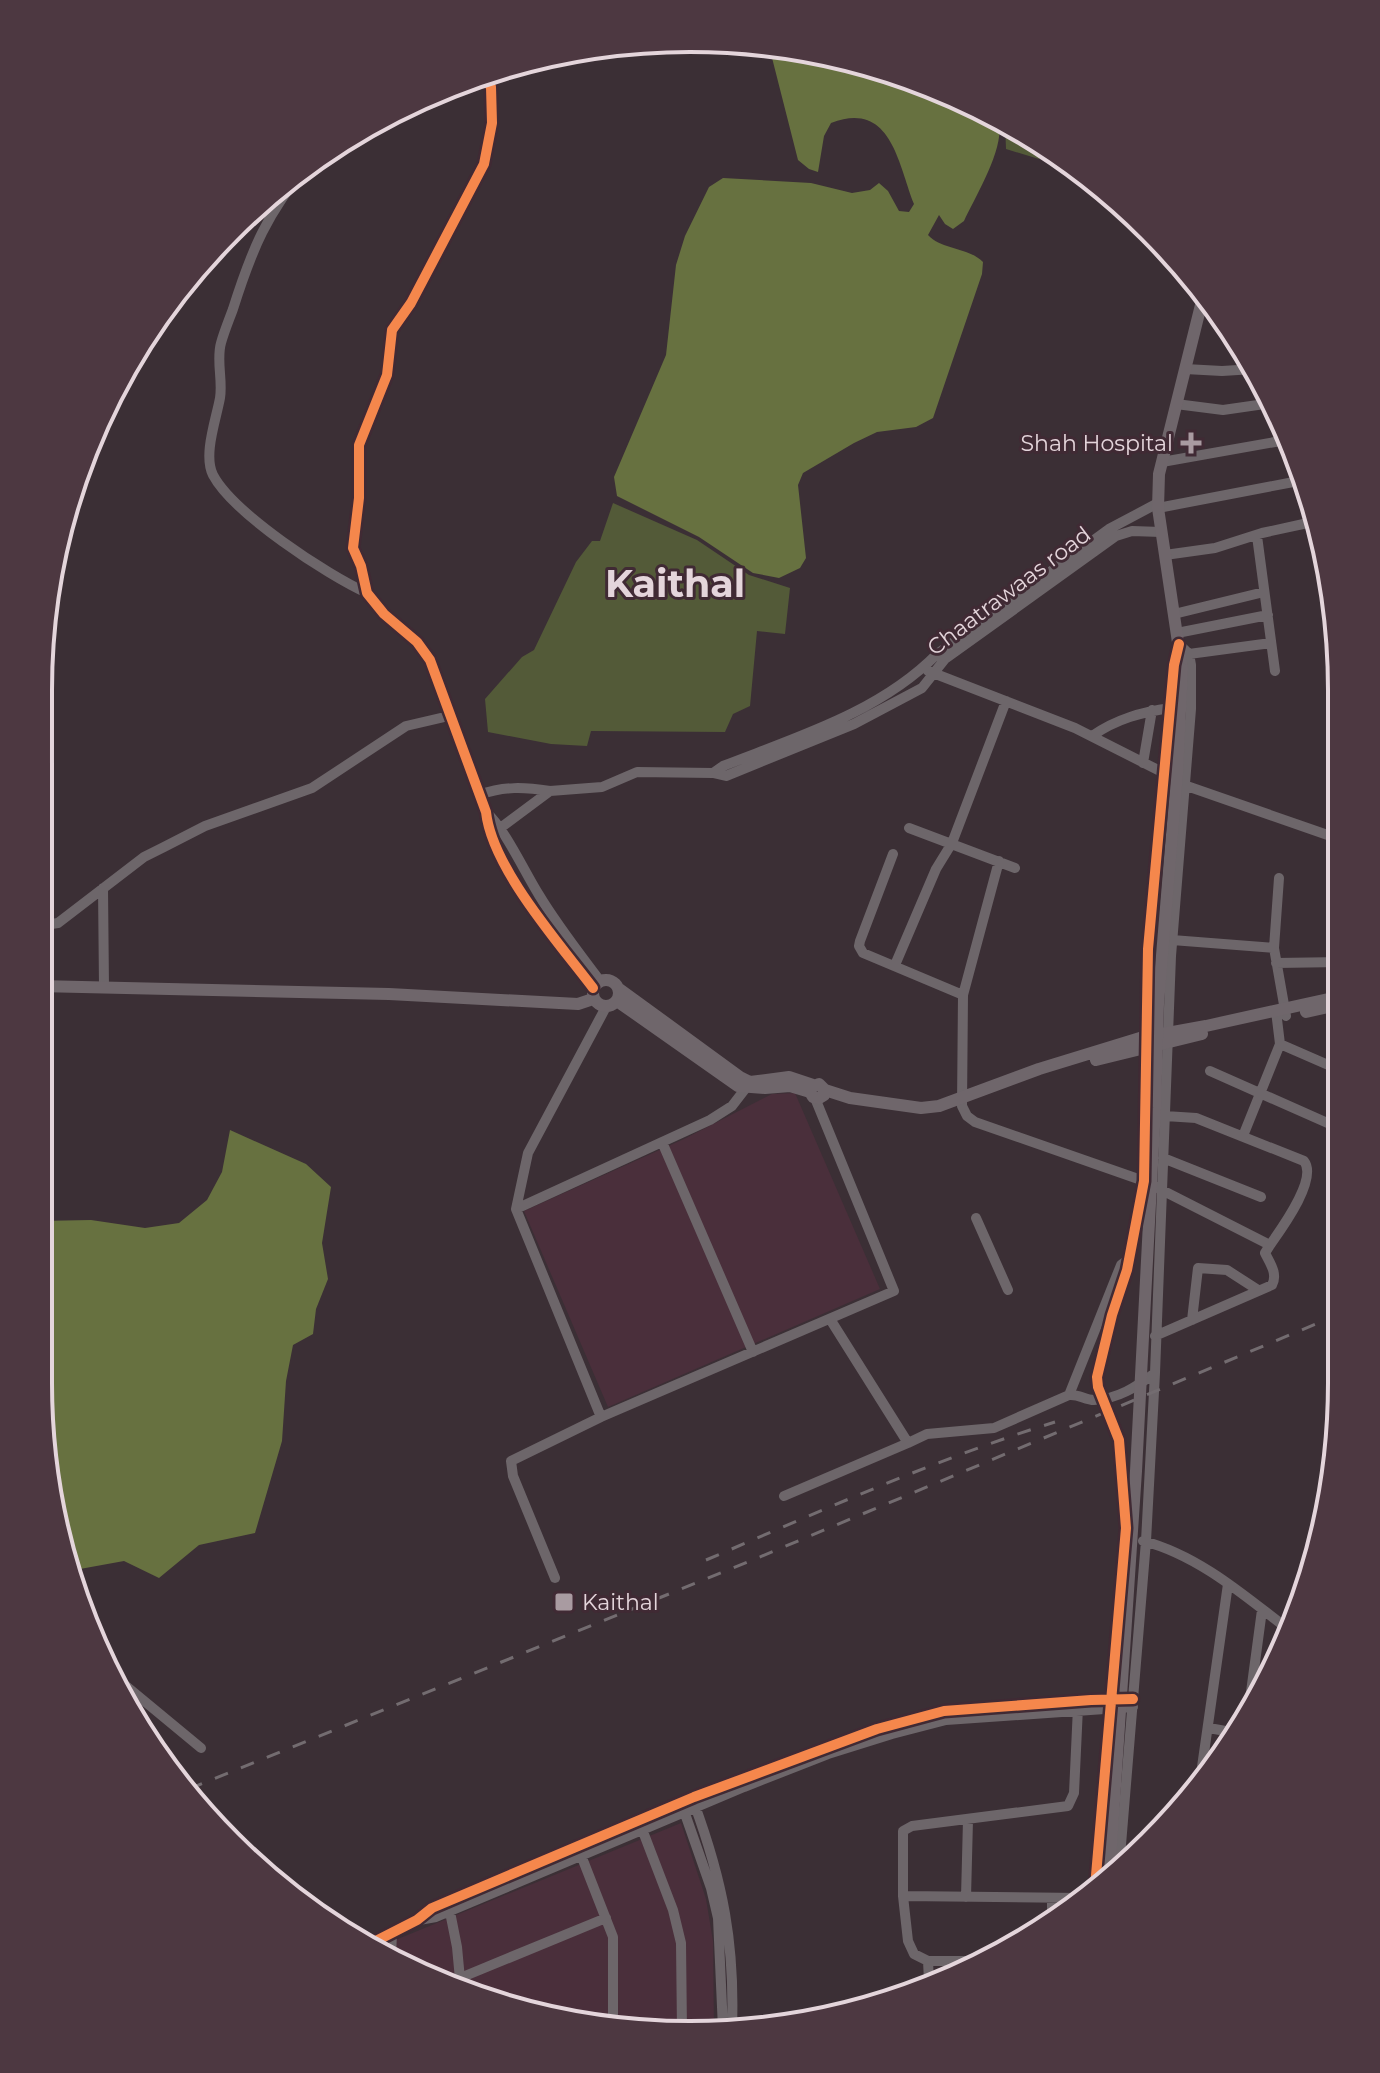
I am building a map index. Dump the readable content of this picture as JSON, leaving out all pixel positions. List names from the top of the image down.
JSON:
{
  "streets": {
    "street": ["Chaatrawaas road"]
  },
  "districts": ["Kaithal"],
  "places": {
    "health": ["Shah Hospital"],
    "transit": ["Kaithal"]
  }
}
